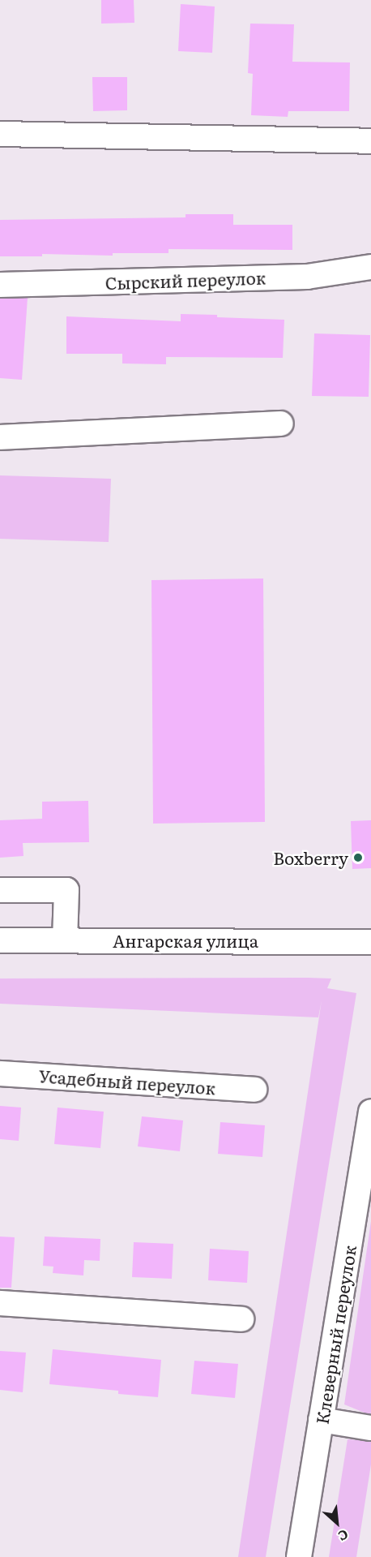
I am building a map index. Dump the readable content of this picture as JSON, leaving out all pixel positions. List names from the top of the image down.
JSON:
{
  "streets": {
    "street": [
      "Сырский переулок",
      "Ангарская улица",
      "Усадебный переулок",
      "Клеверный переулок"
    ]
  },
  "places": ["Boxberry"],
  "north": "bottom right"
}
